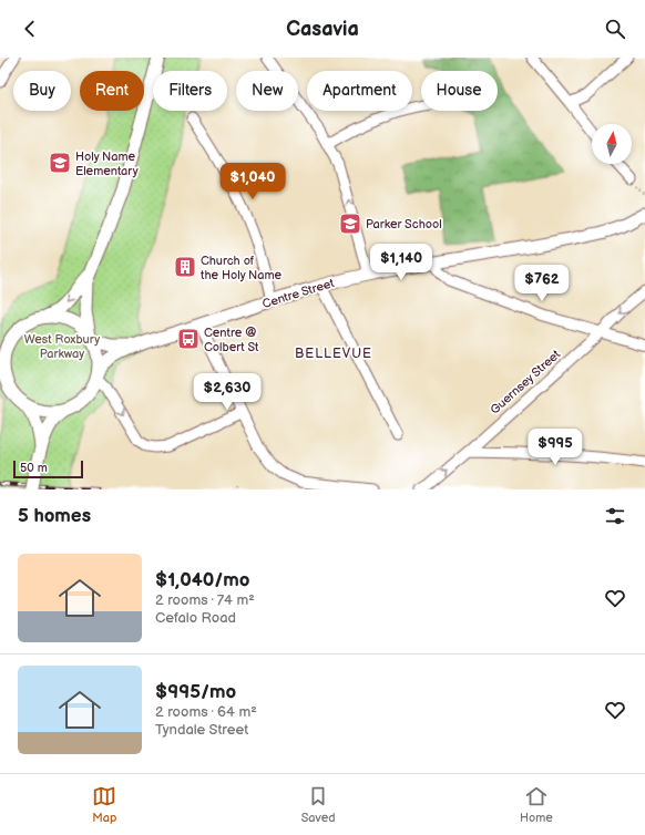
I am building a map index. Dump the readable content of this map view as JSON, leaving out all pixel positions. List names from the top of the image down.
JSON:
{
  "streets": {
    "main road": ["Centre Street"],
    "street": ["Guernsey Street"]
  },
  "districts": ["BELLEVUE"],
  "parks": ["West Roxbury Parkway"],
  "places": {
    "school or university": ["Holy Name Elementary", "Parker School"],
    "building": ["Church of the Holy Name"],
    "bus stop": ["Centre @ Colbert St"]
  },
  "scale_bar": "50 m",
  "north": "top",
  "page": {
    "header": "Casavia",
    "chip": [
      "Buy",
      "Rent",
      "Filters",
      "New",
      "Apartment",
      "House"
    ],
    "price": [
      "$1,040",
      "$1,140",
      "$762",
      "$2,630",
      "$995"
    ],
    "scale": "50 m",
    "heading": "5 homes",
    "list": [
      {
        "name": "$1,040/mo",
        "note": "2 rooms · 74 m² · Cefalo Road"
      },
      {
        "name": "$995/mo",
        "note": "2 rooms · 64 m² · Tyndale Street"
      }
    ],
    "tabs": ["Map", "Saved", "Home"]
  }
}
